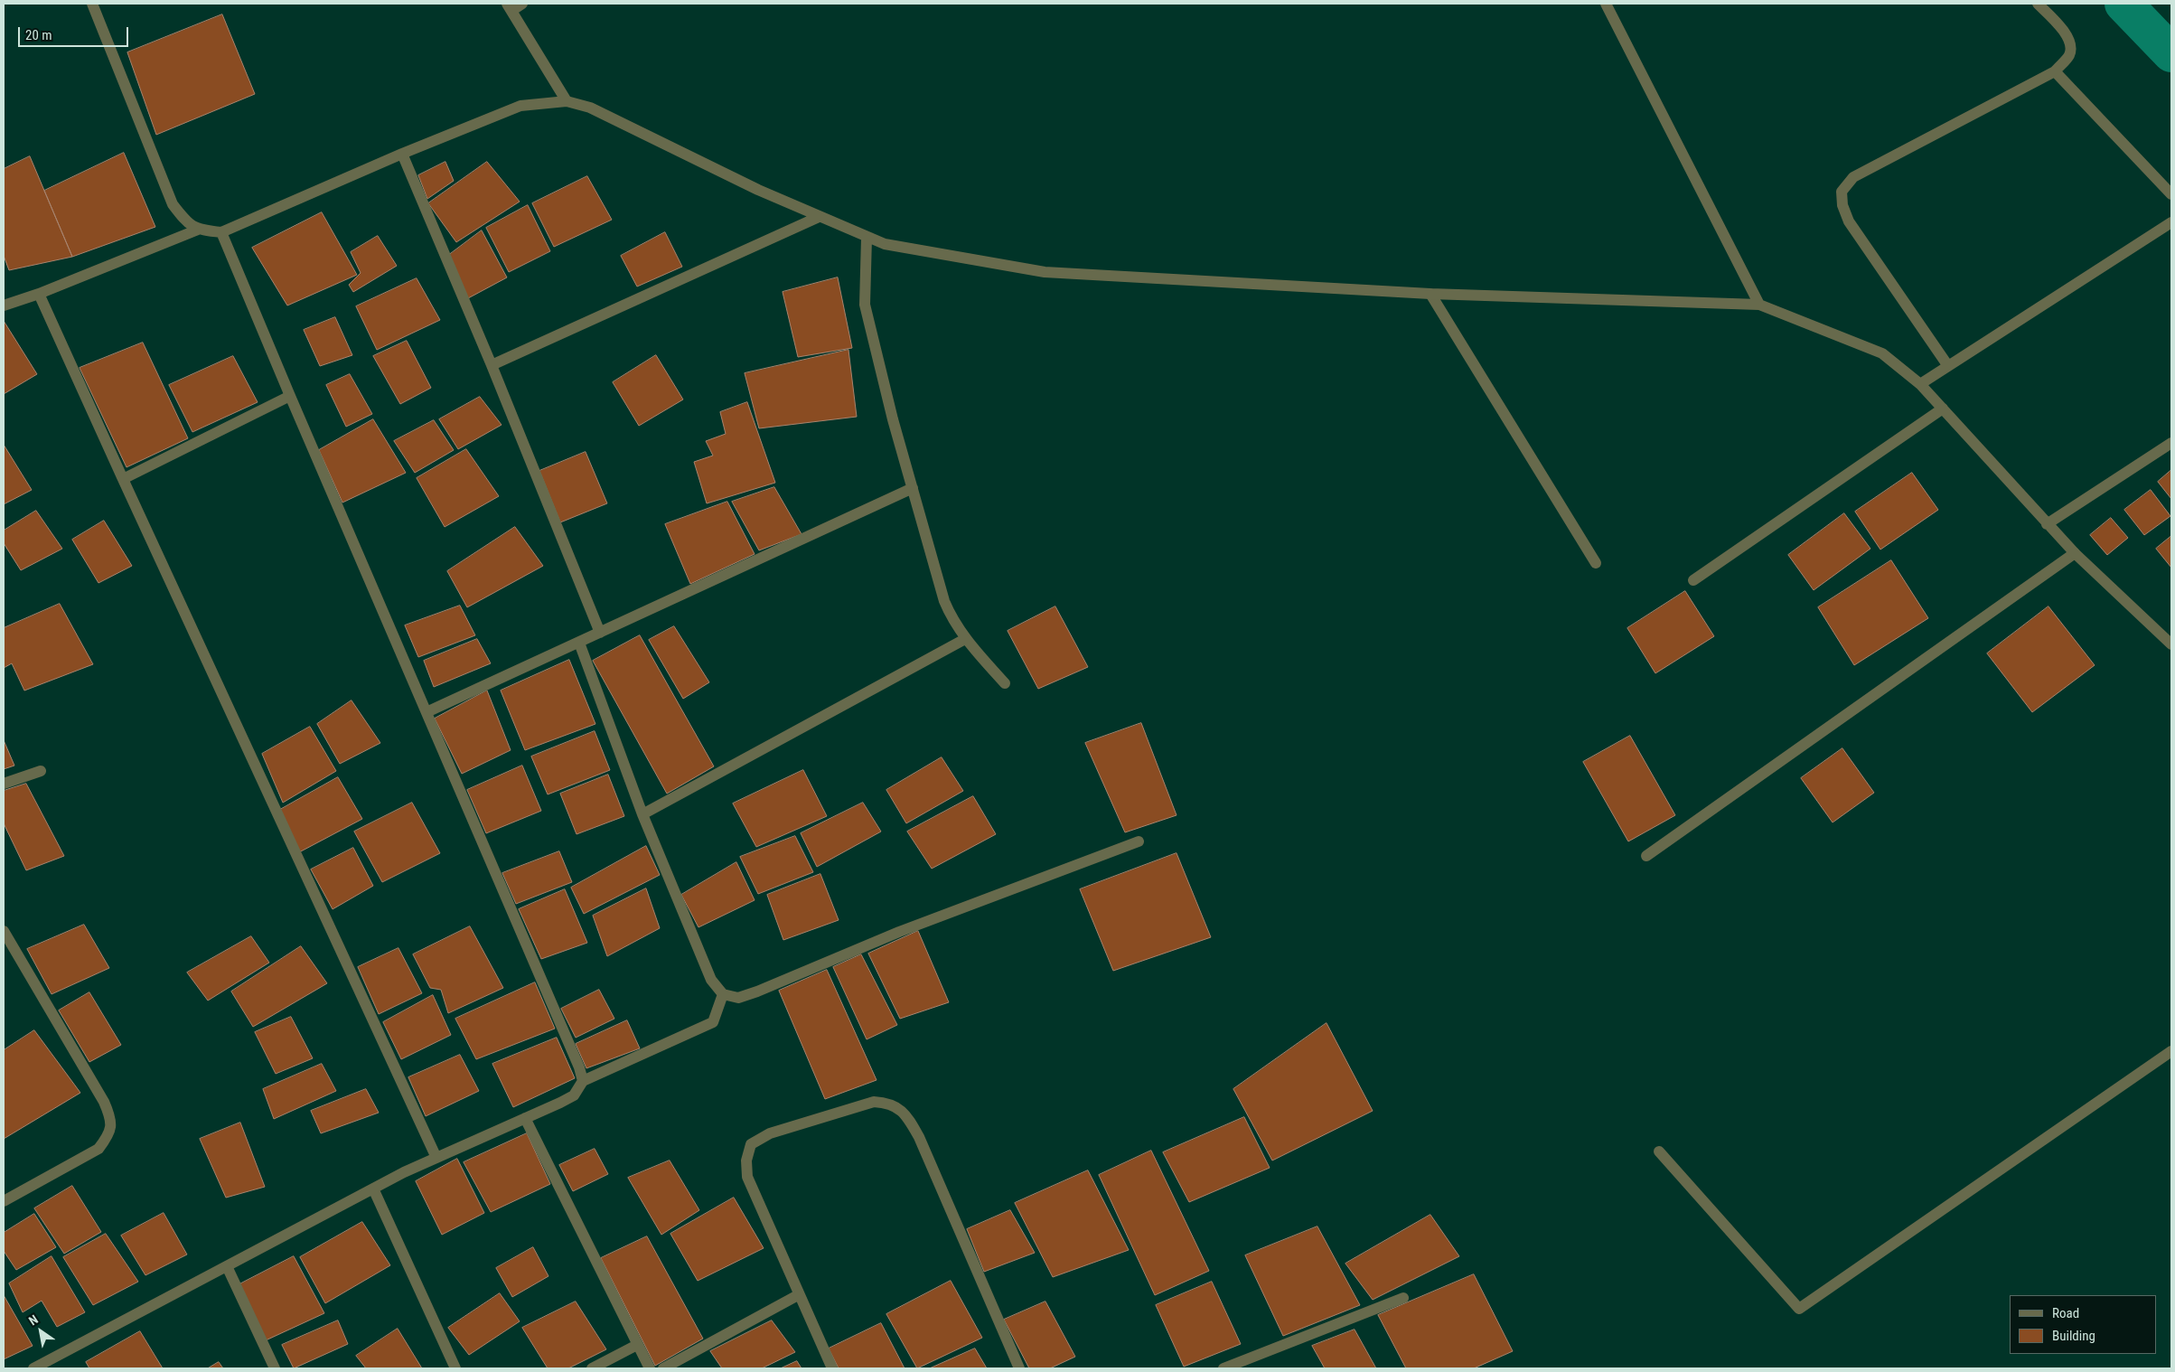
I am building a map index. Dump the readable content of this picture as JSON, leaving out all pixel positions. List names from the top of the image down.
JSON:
{
  "legend": ["Road", "Building"],
  "scale_bar": "20 m",
  "north": "top left"
}
